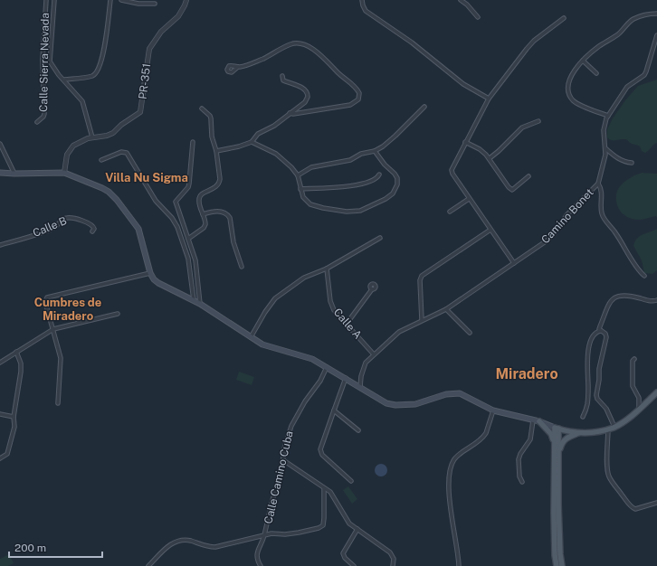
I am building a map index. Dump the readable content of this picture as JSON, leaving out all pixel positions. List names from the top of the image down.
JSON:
{
  "streets": {
    "street": [
      "Calle Sierra Nevada",
      "PR-351",
      "Camino Bonet",
      "Calle B",
      "Calle A",
      "Calle Camino Cuba"
    ]
  },
  "crossings": [
    ["Camino Bonet", "Calle A"]
  ],
  "districts": ["Villa Nu Sigma", "Cumbres de Miradero", "Miradero"],
  "scale_bar": "200 m"
}
